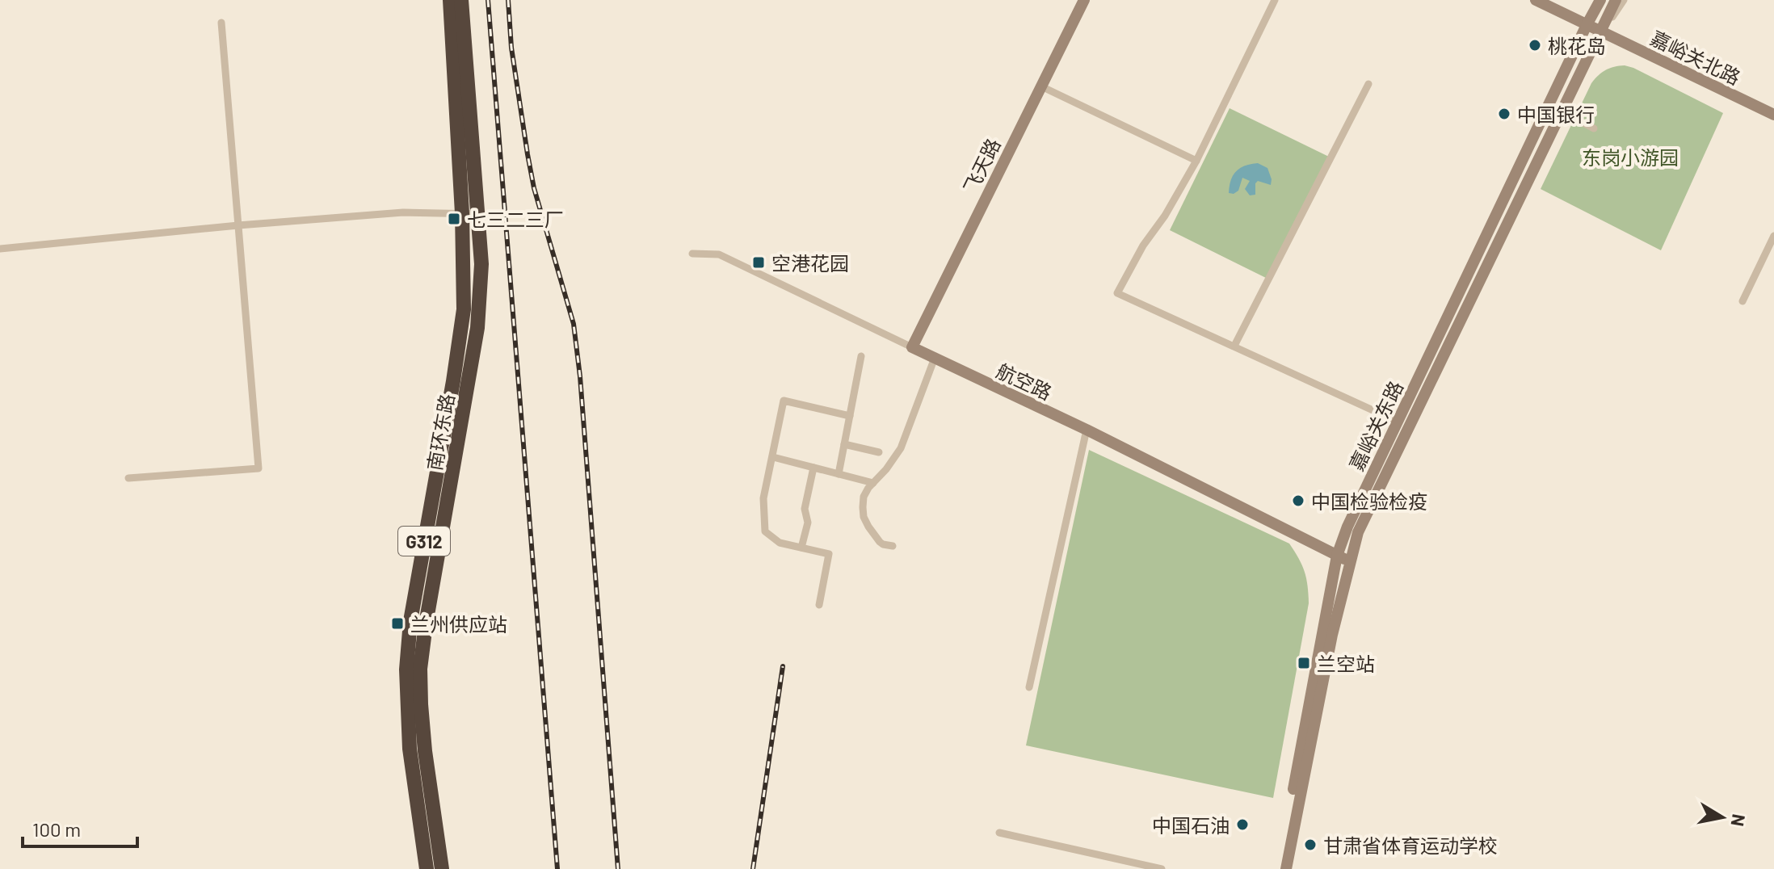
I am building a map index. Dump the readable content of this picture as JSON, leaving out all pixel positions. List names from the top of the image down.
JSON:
{
  "streets": {
    "highway": ["南环东路", "G312"],
    "main road": [
      "嘉峪关北路",
      "飞天路",
      "航空路",
      "嘉峪关东路"
    ]
  },
  "crossings": [
    ["嘉峪关北路", "嘉峪关东路"],
    ["飞天路", "航空路"],
    ["航空路", "嘉峪关东路"]
  ],
  "parks": ["东岗小游园"],
  "places": {
    "other": [
      "桃花岛",
      "中国银行",
      "中国检验检疫",
      "中国石油",
      "甘肃省体育运动学校"
    ],
    "transit": [
      "七三二三厂",
      "空港花园",
      "兰州供应站",
      "兰空站"
    ]
  },
  "scale_bar": "100 m",
  "north": "right"
}
